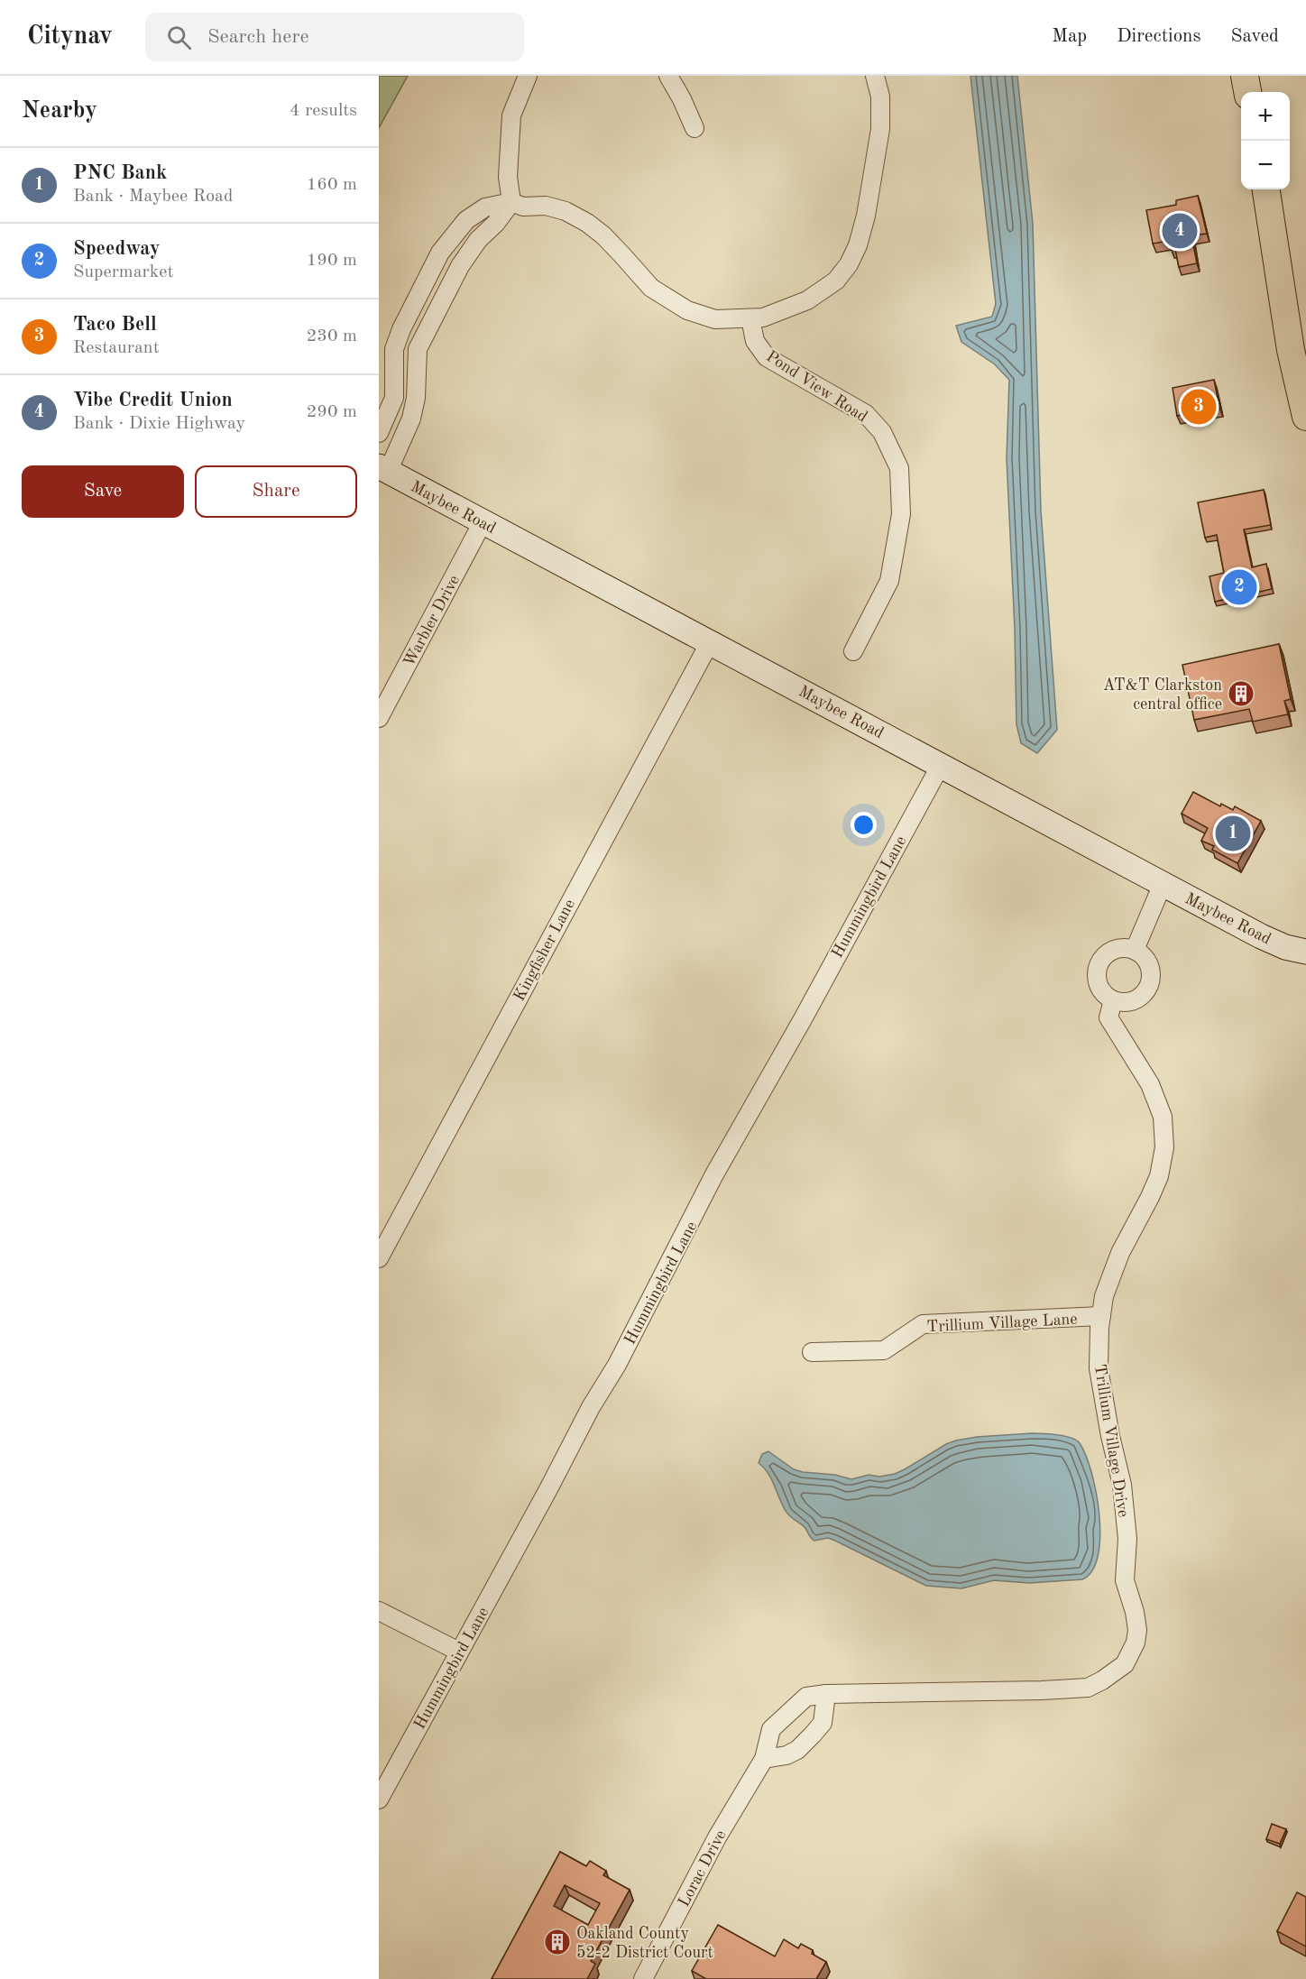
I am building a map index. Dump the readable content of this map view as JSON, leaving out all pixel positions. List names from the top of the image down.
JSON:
{
  "streets": {
    "main road": ["Maybee Road"],
    "street": [
      "Pond View Road",
      "Warbler Drive",
      "Hummingbird Lane",
      "Kingfisher Lane",
      "Trillium Village Lane",
      "Trillium Village Drive",
      "Lorac Drive"
    ]
  },
  "crossings": [
    ["Maybee Road", "Warbler Drive"],
    ["Maybee Road", "Hummingbird Lane"],
    ["Maybee Road", "Kingfisher Lane"],
    ["Trillium Village Lane", "Trillium Village Drive"],
    ["Trillium Village Drive", "Lorac Drive"]
  ],
  "places": {
    "building": ["AT&T Clarkston central office", "Oakland County 52-2 District Court"]
  },
  "page": {
    "header": "Citynav",
    "search": "Search here",
    "nav": ["Map", "Directions", "Saved"],
    "heading": ["Nearby", "4 results"],
    "map_buttons": ["+", "−"],
    "list": [
      {
        "mark": "1",
        "name": "PNC Bank",
        "note": "Bank · Maybee Road",
        "value": "160 m"
      },
      {
        "mark": "2",
        "name": "Speedway",
        "note": "Supermarket",
        "value": "190 m"
      },
      {
        "mark": "3",
        "name": "Taco Bell",
        "note": "Restaurant",
        "value": "230 m"
      },
      {
        "mark": "4",
        "name": "Vibe Credit Union",
        "note": "Bank · Dixie Highway",
        "value": "290 m"
      }
    ],
    "pins": [
      "4",
      "3",
      "2",
      "1"
    ],
    "buttons": ["Save", "Share"]
  }
}
